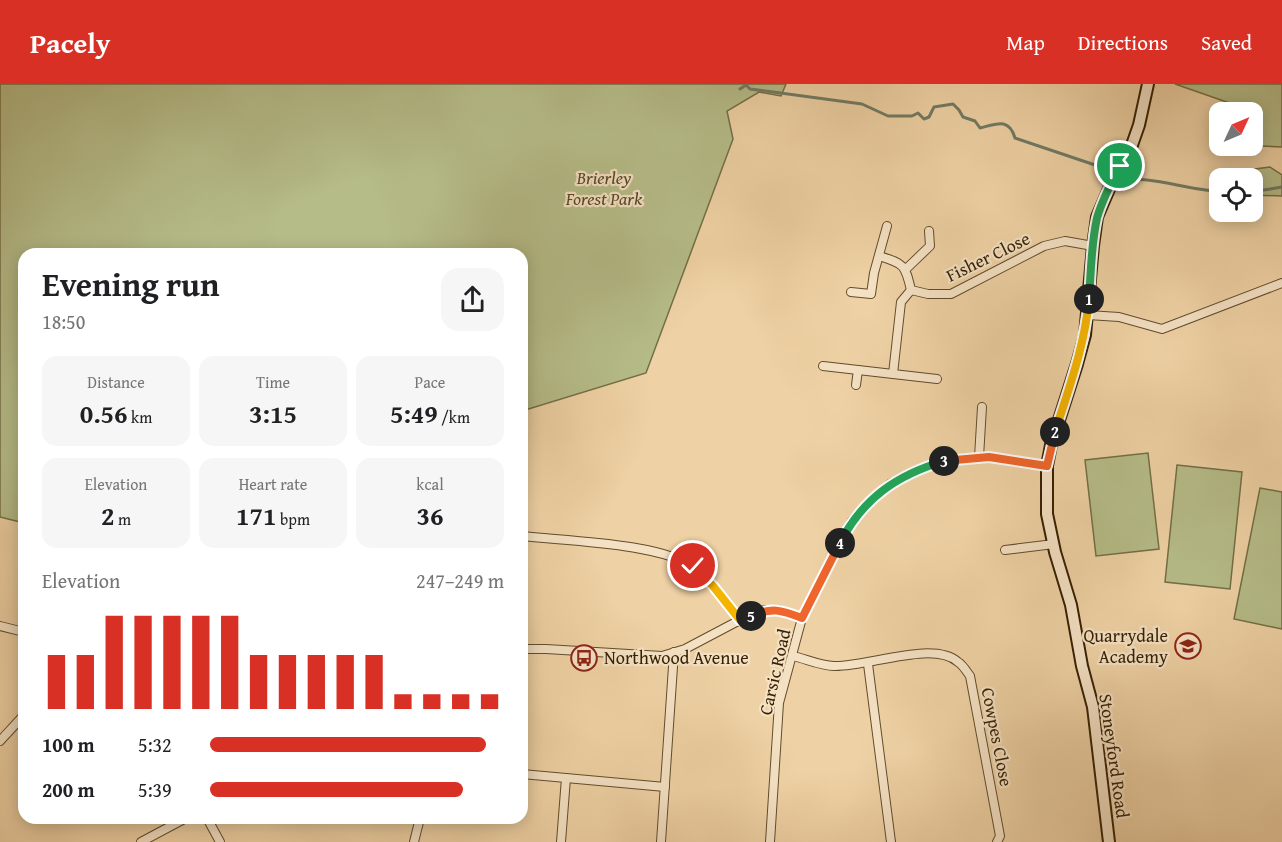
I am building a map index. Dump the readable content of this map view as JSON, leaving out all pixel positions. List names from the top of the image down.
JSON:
{
  "streets": {
    "main road": ["Stoneyford Road"],
    "street": ["Fisher Close", "Carsic Road", "Cowpes Close"]
  },
  "crossings": [
    ["Fisher Close", "Stoneyford Road"],
    ["Carsic Road", "Cowpes Close"],
    ["Carsic Road", "Stoneyford Road"]
  ],
  "parks": ["Brierley Forest Park"],
  "places": {
    "school or university": ["Quarrydale Academy"],
    "bus stop": ["Northwood Avenue"]
  },
  "north": "top right",
  "page": {
    "header": "Pacely",
    "nav": ["Map", "Directions", "Saved"],
    "heading": ["Evening run", "18:50"],
    "pins": [
      "1",
      "2",
      "3",
      "4",
      "5"
    ],
    "stats": [
      ["Distance", "0.56 km"],
      ["Time", "3:15"],
      ["Pace", "5:49 /km"],
      ["Elevation", "2 m"],
      ["Heart rate", "171 bpm"],
      ["kcal", "36"]
    ],
    "chart": ["Elevation", "247–249 m"],
    "list": [
      {
        "name": "100 m",
        "note": "5:32"
      },
      {
        "name": "200 m",
        "note": "5:39"
      }
    ]
  }
}
